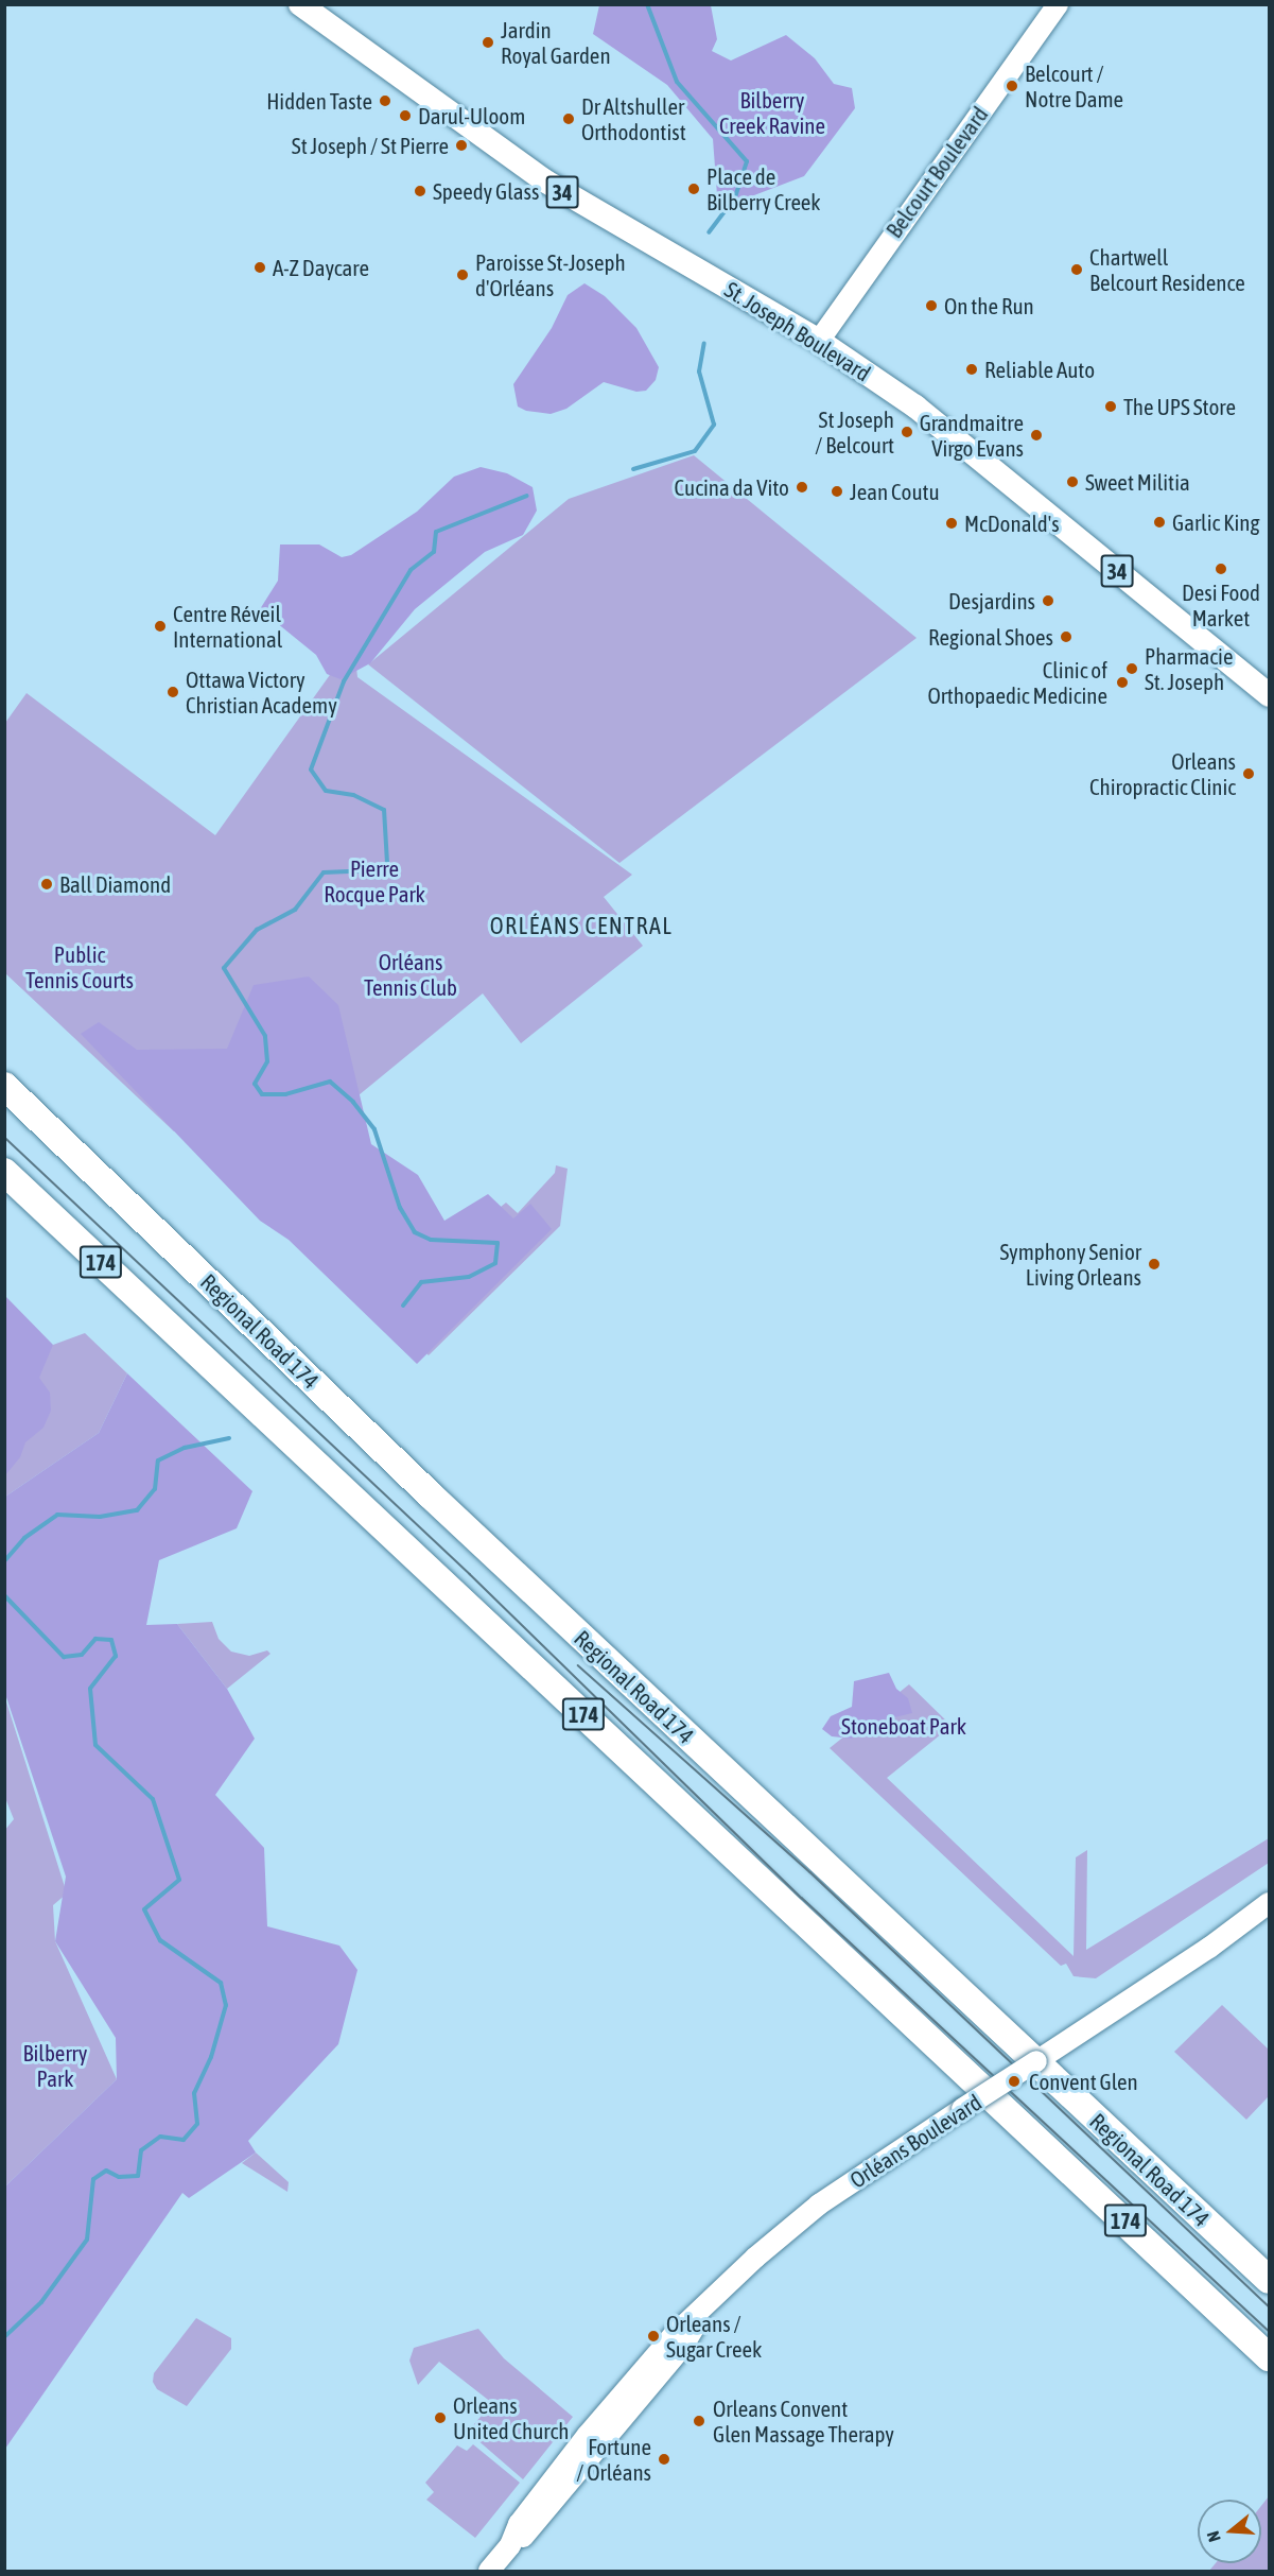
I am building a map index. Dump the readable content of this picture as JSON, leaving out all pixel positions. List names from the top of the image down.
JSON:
{
  "streets": {
    "highway": ["174", "Regional Road 174"],
    "main road": [
      "Belcourt Boulevard",
      "34",
      "St. Joseph Boulevard",
      "Orléans Boulevard"
    ]
  },
  "crossings": [
    ["Belcourt Boulevard", "St. Joseph Boulevard"]
  ],
  "districts": ["ORLÉANS CENTRAL"],
  "parks": [
    "Bilberry Creek Ravine",
    "Pierre Rocque Park",
    "Public Tennis Courts",
    "Orléans Tennis Club",
    "Stoneboat Park",
    "Bilberry Park"
  ],
  "places": [
    "Jardin Royal Garden",
    "Belcourt / Notre Dame",
    "Hidden Taste",
    "Darul-Uloom",
    "Dr Altshuller Orthodontist",
    "St Joseph / St Pierre",
    "Place de Bilberry Creek",
    "Speedy Glass",
    "A-Z Daycare",
    "Chartwell Belcourt Residence",
    "Paroisse St-Joseph d'Orléans",
    "On the Run",
    "Reliable Auto",
    "The UPS Store",
    "St Joseph / Belcourt",
    "Grandmaitre Virgo Evans",
    "Sweet Militia",
    "Cucina da Vito",
    "Jean Coutu",
    "Garlic King",
    "McDonald's",
    "Desi Food Market",
    "Desjardins",
    "Centre Réveil International",
    "Regional Shoes",
    "Pharmacie St. Joseph",
    "Clinic of Orthopaedic Medicine",
    "Ottawa Victory Christian Academy",
    "Orleans Chiropractic Clinic",
    "Ball Diamond",
    "Symphony Senior Living Orleans",
    "Convent Glen",
    "Orleans / Sugar Creek",
    "Orleans United Church",
    "Orleans Convent Glen Massage Therapy",
    "Fortune / Orléans"
  ],
  "north": "left"
}
